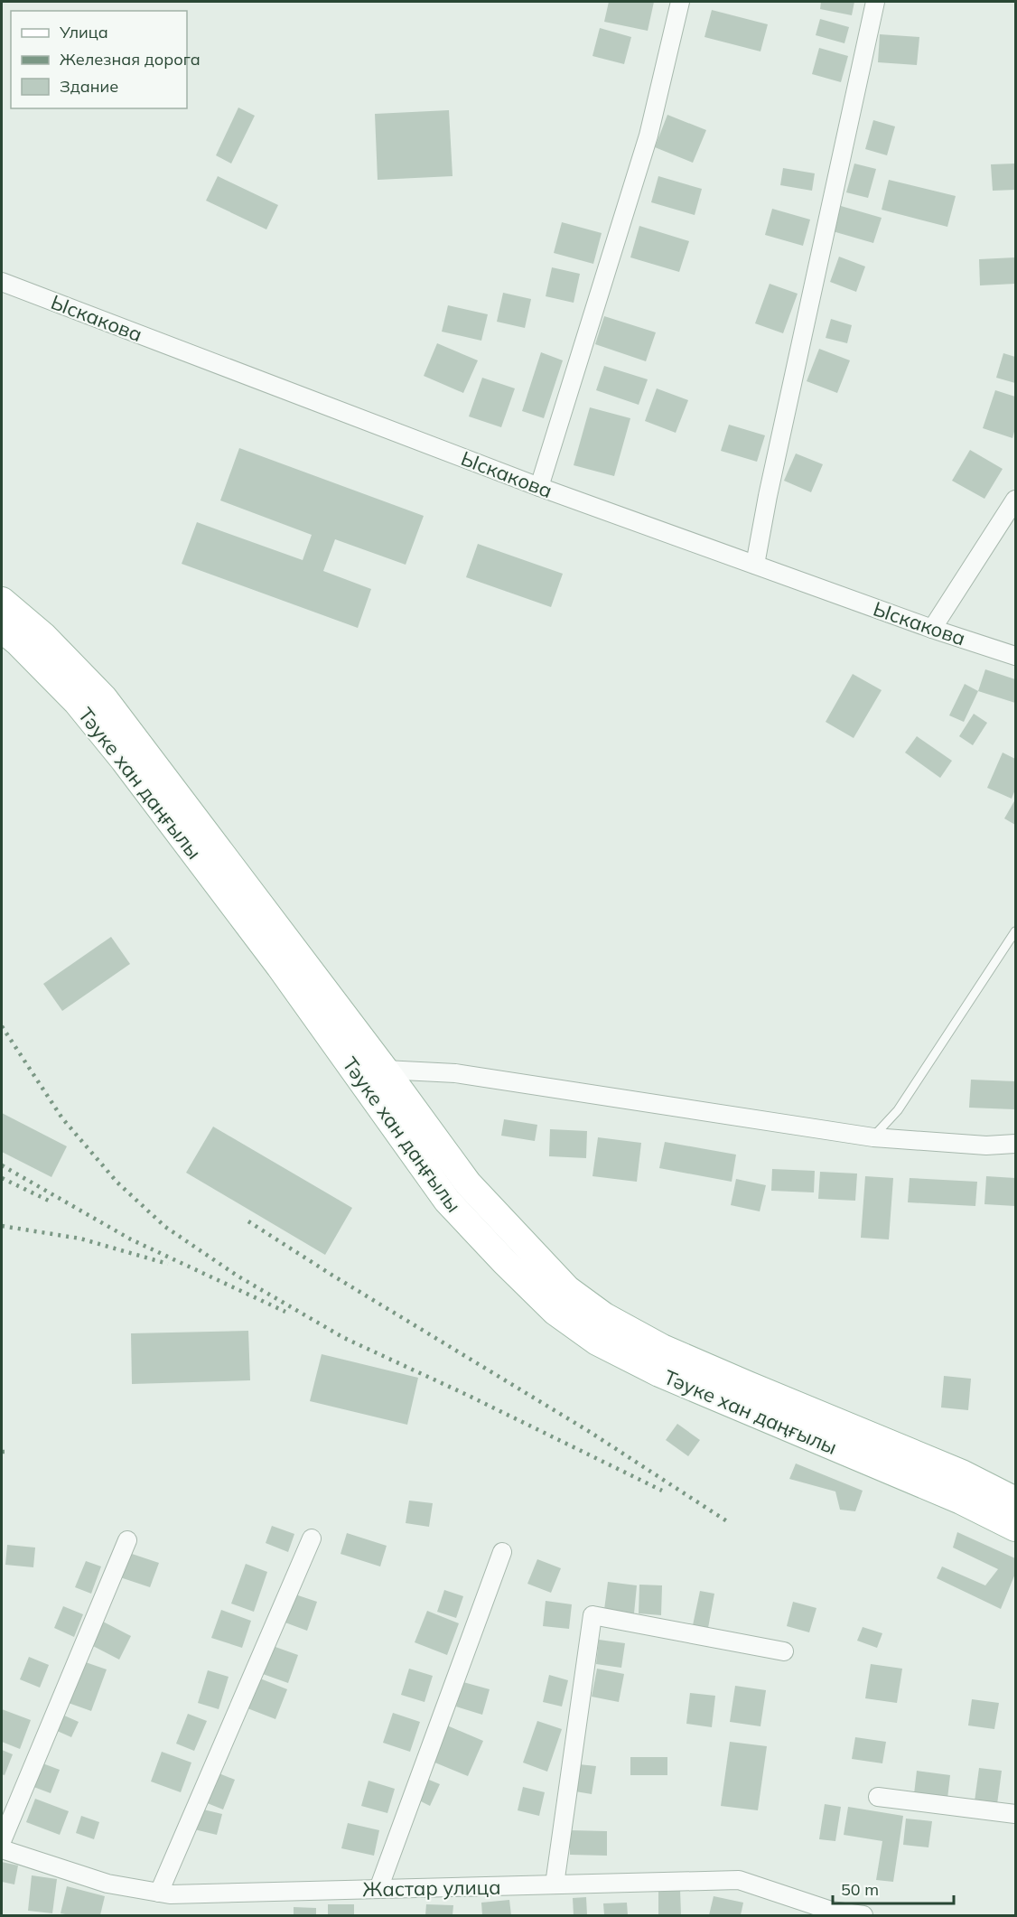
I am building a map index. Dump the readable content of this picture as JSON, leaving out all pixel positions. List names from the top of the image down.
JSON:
{
  "streets": {
    "main road": ["Тәуке хан даңғылы"],
    "street": ["Ыскакова", "Жастар улица"]
  },
  "legend": ["Улица", "Железная дорога", "Здание"],
  "scale_bar": "50 m"
}
